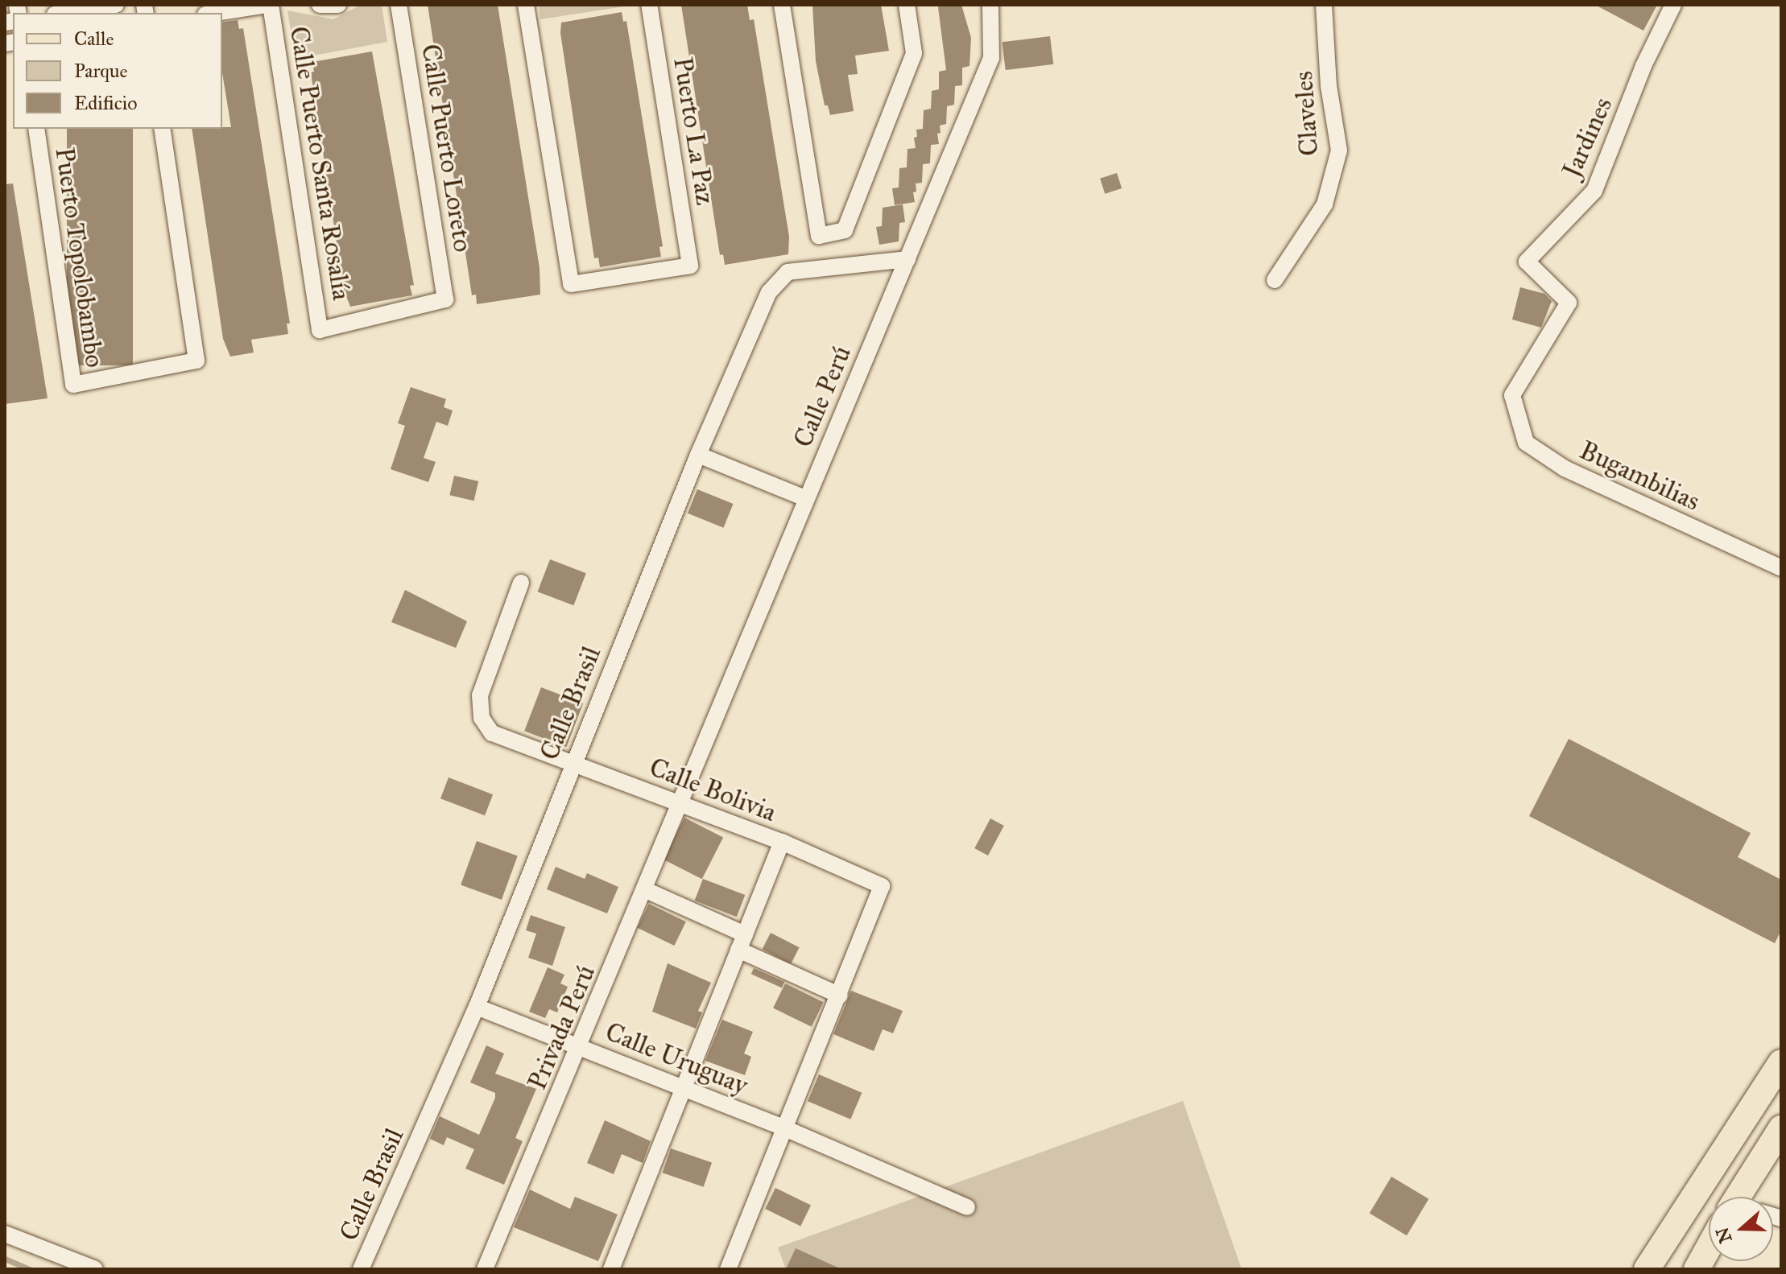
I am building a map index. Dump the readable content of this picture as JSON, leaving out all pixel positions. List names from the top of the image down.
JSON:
{
  "streets": {
    "street": [
      "Claveles",
      "Puerto La Paz",
      "Jardines",
      "Calle Puerto Loreto",
      "Calle Puerto Santa Rosalía",
      "Puerto Topolobambo",
      "Calle Perú",
      "Bugambilias",
      "Calle Brasil",
      "Calle Bolivia",
      "Privada Perú",
      "Calle Uruguay"
    ]
  },
  "crossings": [
    ["Jardines", "Bugambilias"],
    ["Calle Puerto Loreto", "Calle Puerto Santa Rosalía"],
    ["Calle Perú", "Calle Brasil"],
    ["Calle Perú", "Calle Bolivia"],
    ["Calle Perú", "Privada Perú"],
    ["Calle Brasil", "Calle Bolivia"],
    ["Calle Brasil", "Calle Uruguay"],
    ["Calle Bolivia", "Privada Perú"],
    ["Calle Bolivia", "Calle Uruguay"],
    ["Privada Perú", "Calle Uruguay"]
  ],
  "legend": ["Calle", "Parque", "Edificio"],
  "north": "left"
}
